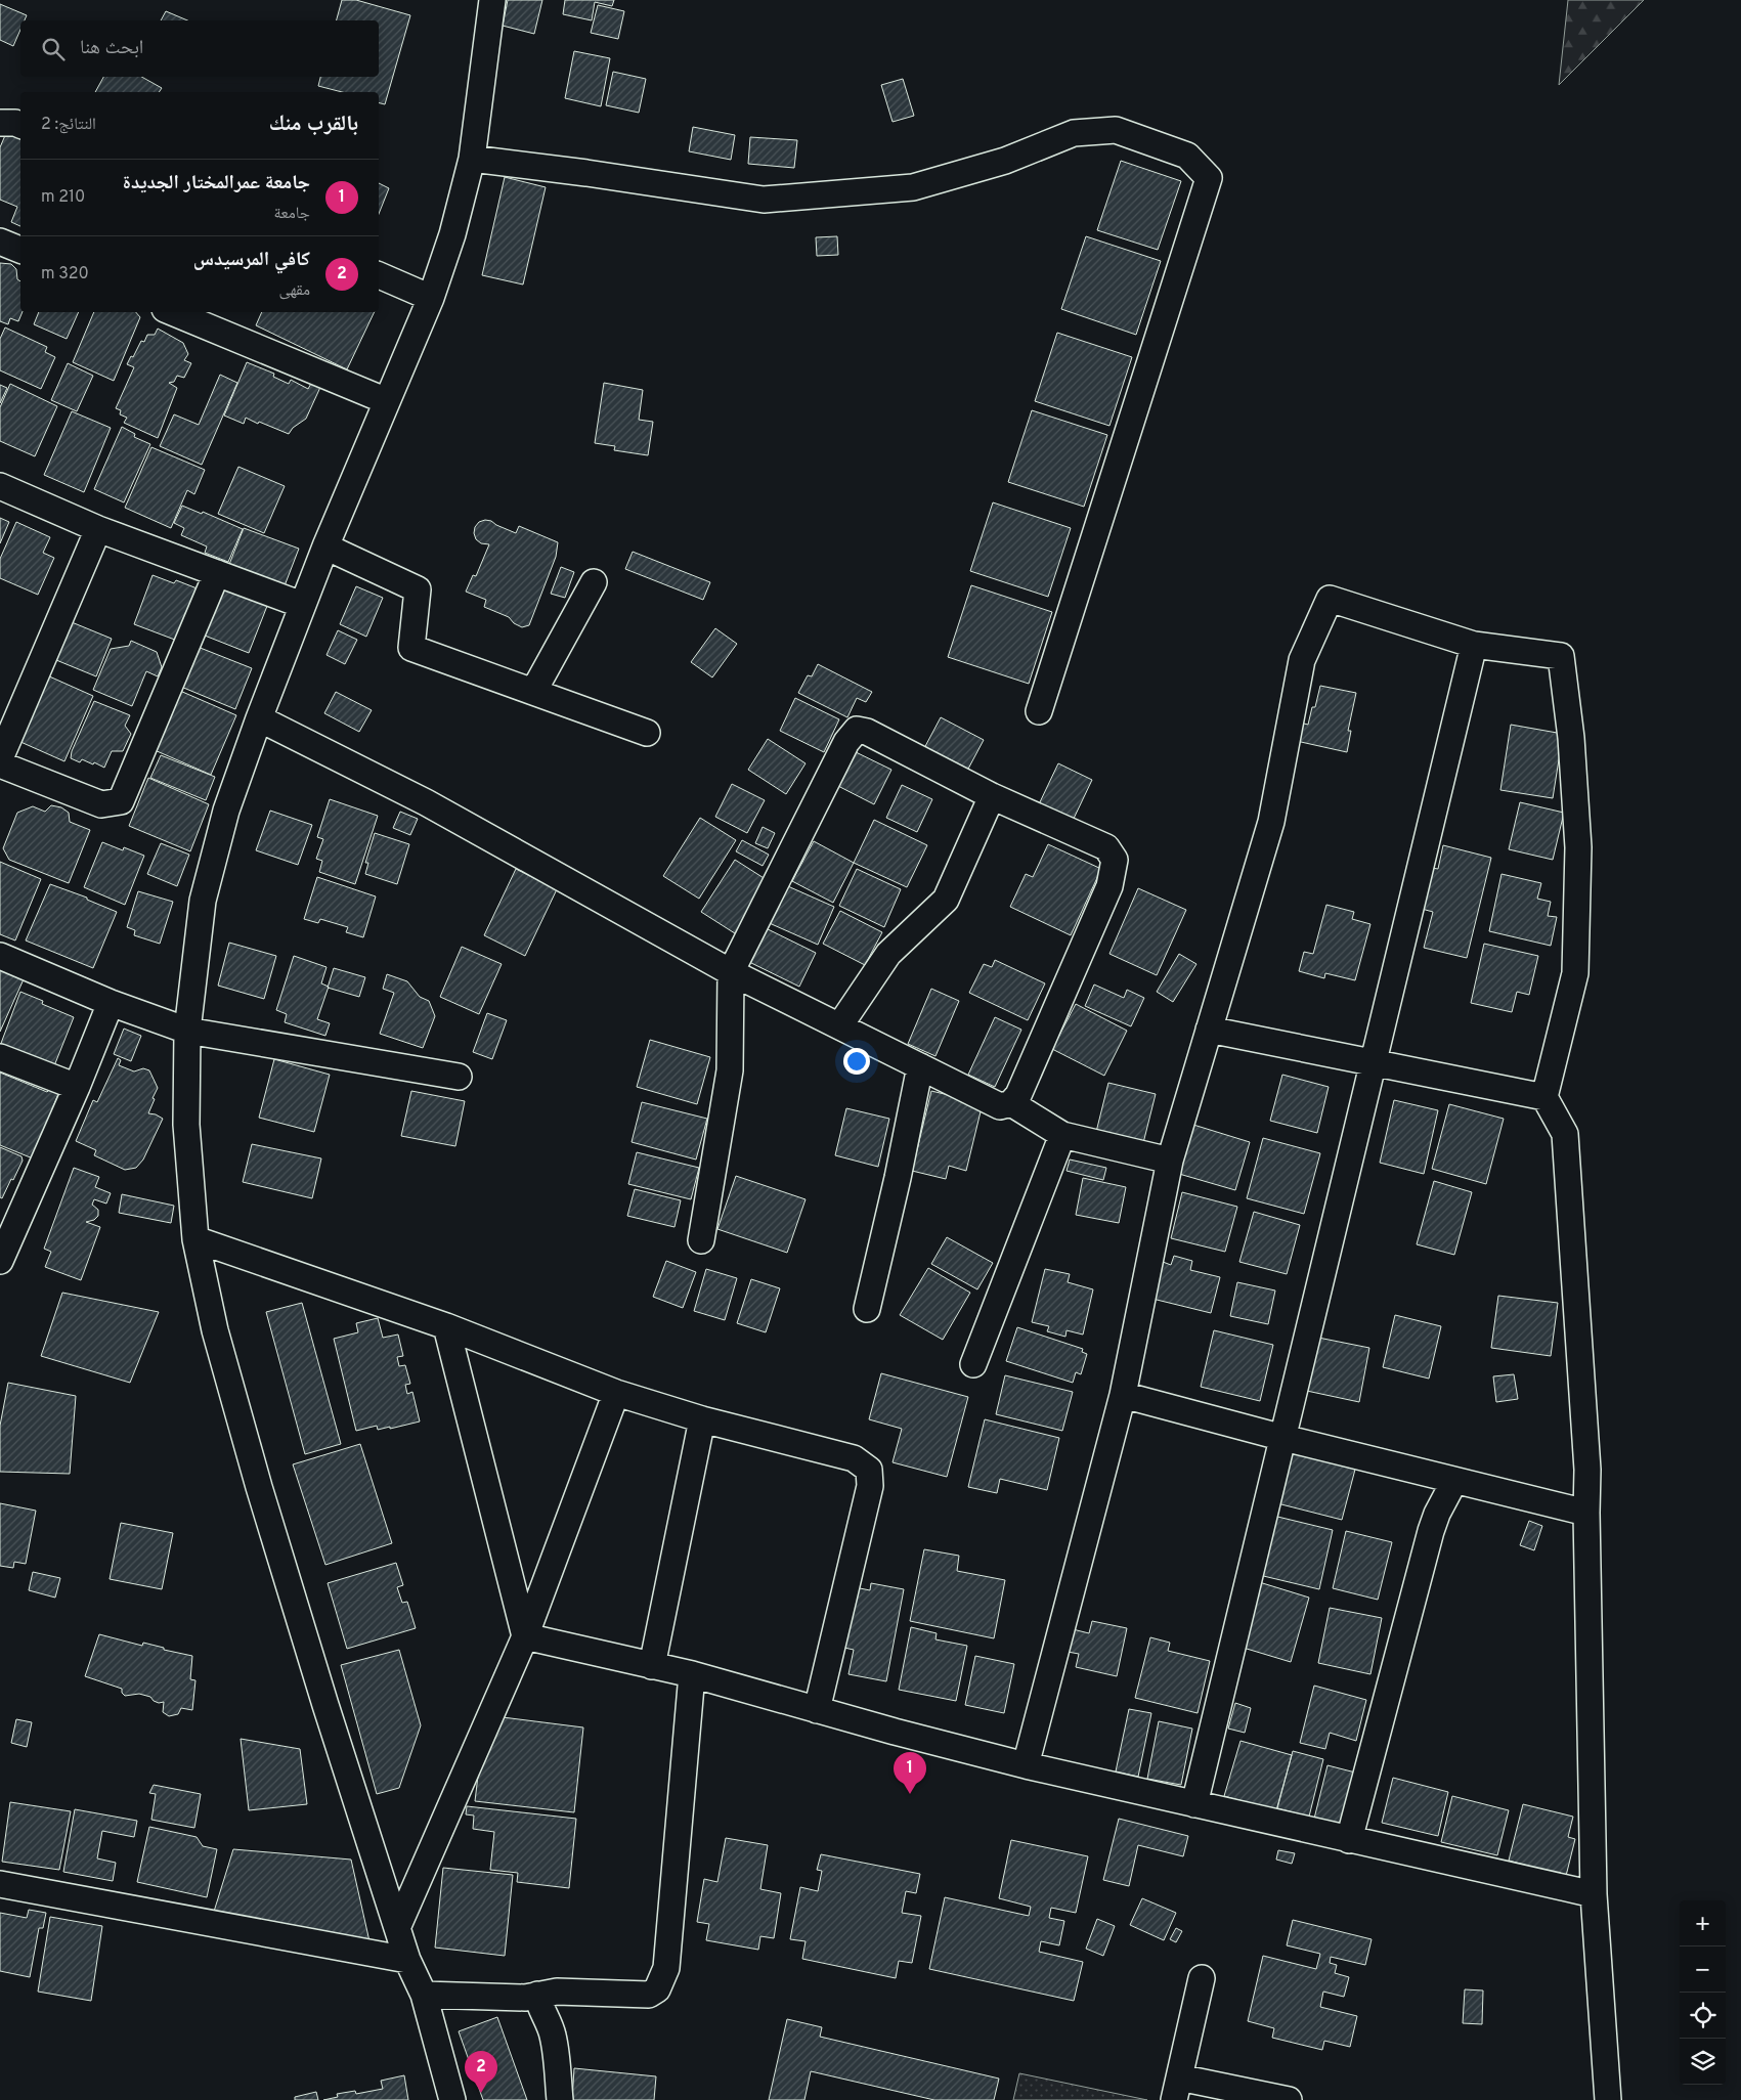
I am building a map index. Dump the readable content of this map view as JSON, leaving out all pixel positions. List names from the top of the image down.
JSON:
{
  "page": {
    "search": "ابحث هنا",
    "heading": ["بالقرب منك", "النتائج: 2"],
    "list": [
      {
        "mark": "1",
        "name": "جامعة عمرالمختار الجديدة",
        "note": "جامعة",
        "value": "210 m"
      },
      {
        "mark": "2",
        "name": "كافي المرسيدس",
        "note": "مقهى",
        "value": "320 m"
      }
    ],
    "pins": ["1", "2"],
    "map_buttons": ["+", "−"]
  }
}
